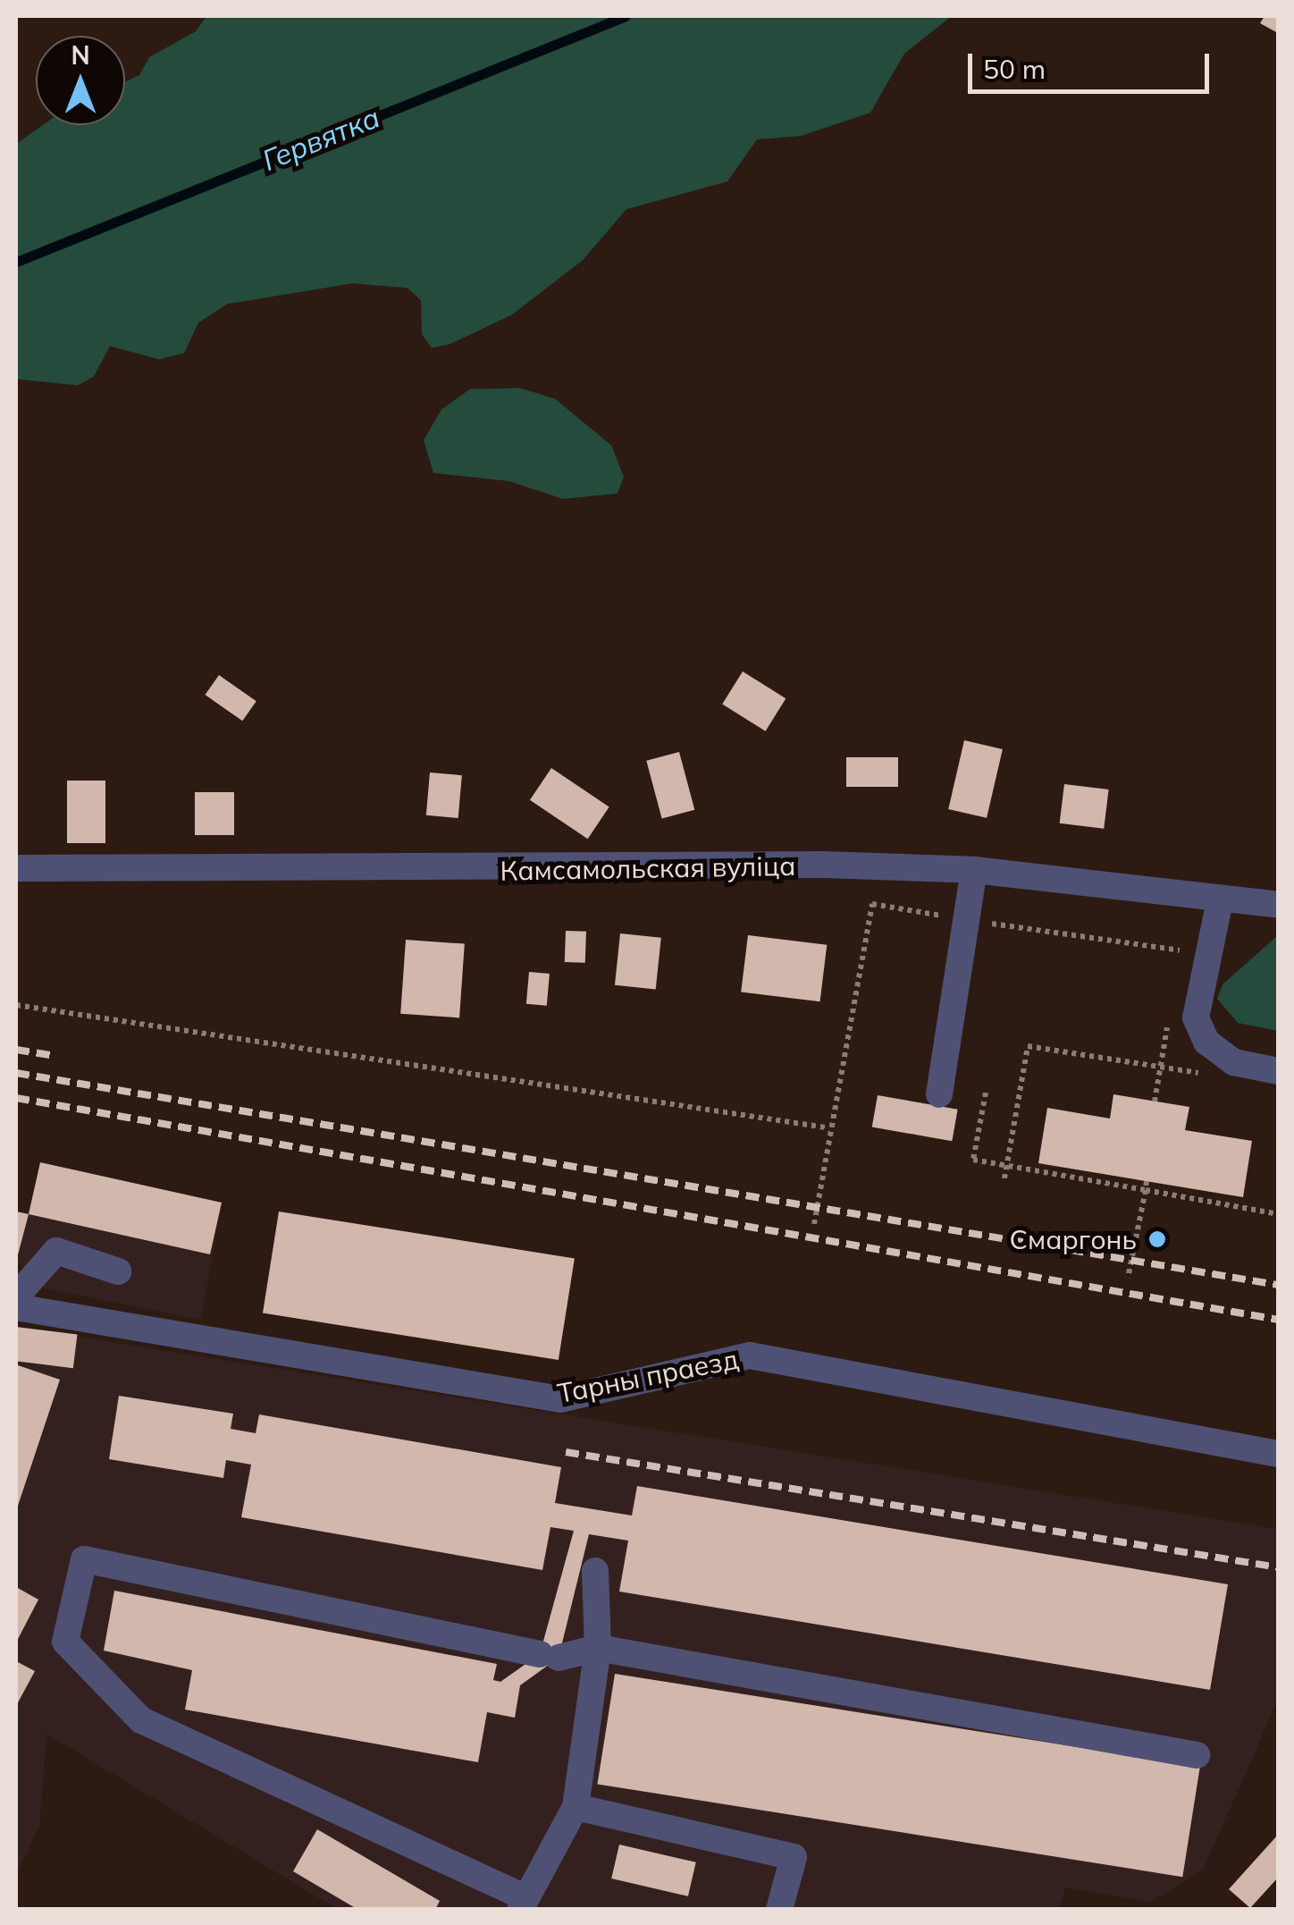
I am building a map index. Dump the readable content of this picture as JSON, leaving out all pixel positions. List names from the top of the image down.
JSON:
{
  "streets": {
    "street": ["Камсамольская вуліца", "Тарны праезд"]
  },
  "water": ["Гервятка"],
  "places": ["Смаргонь"],
  "scale_bar": "50 m",
  "north": "top"
}
